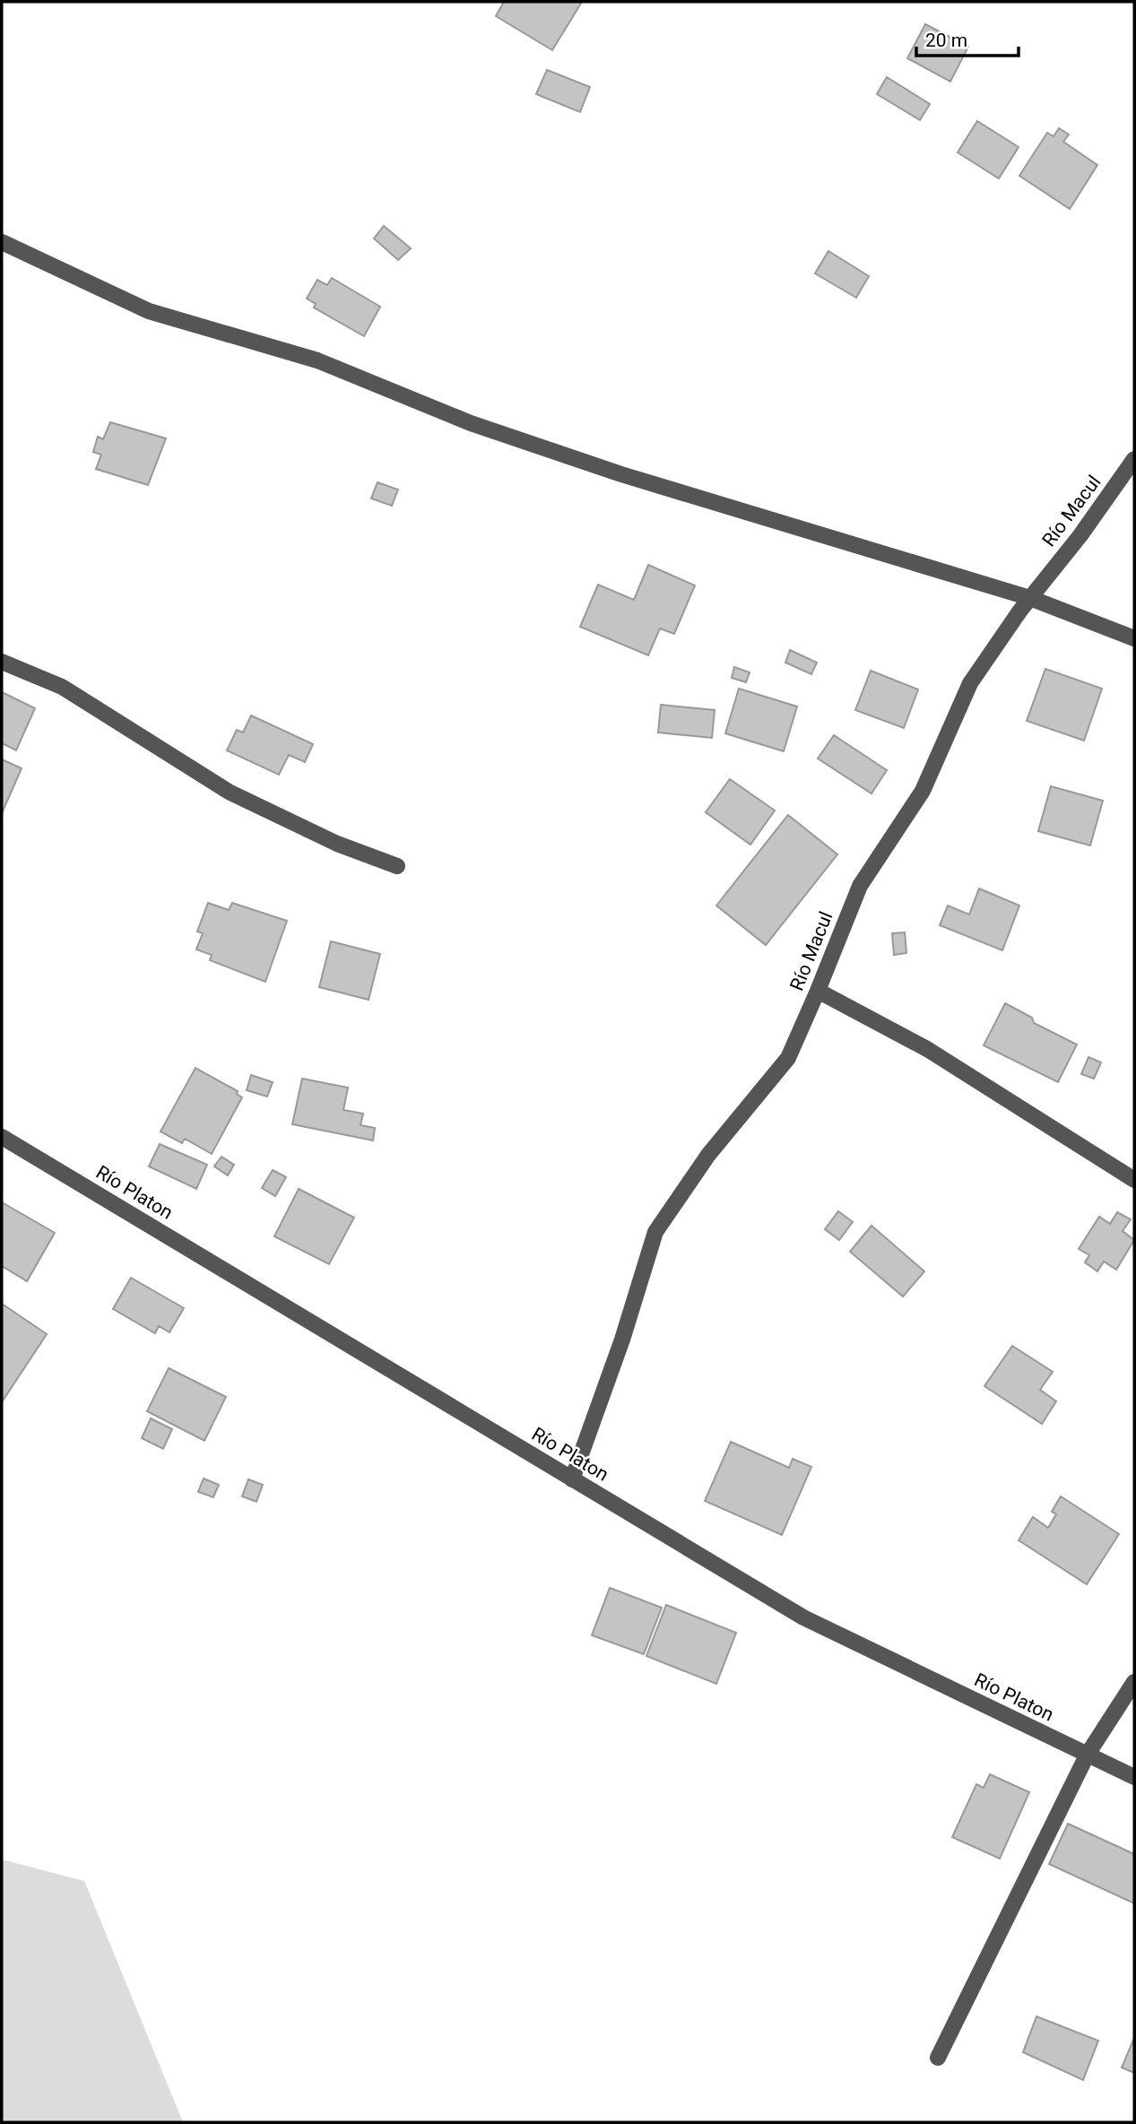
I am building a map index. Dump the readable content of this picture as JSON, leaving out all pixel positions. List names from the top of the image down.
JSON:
{
  "streets": {
    "street": ["Río Macul", "Río Platon"]
  },
  "crossings": [
    ["Río Macul", "Río Platon"]
  ],
  "scale_bar": "20 m"
}
